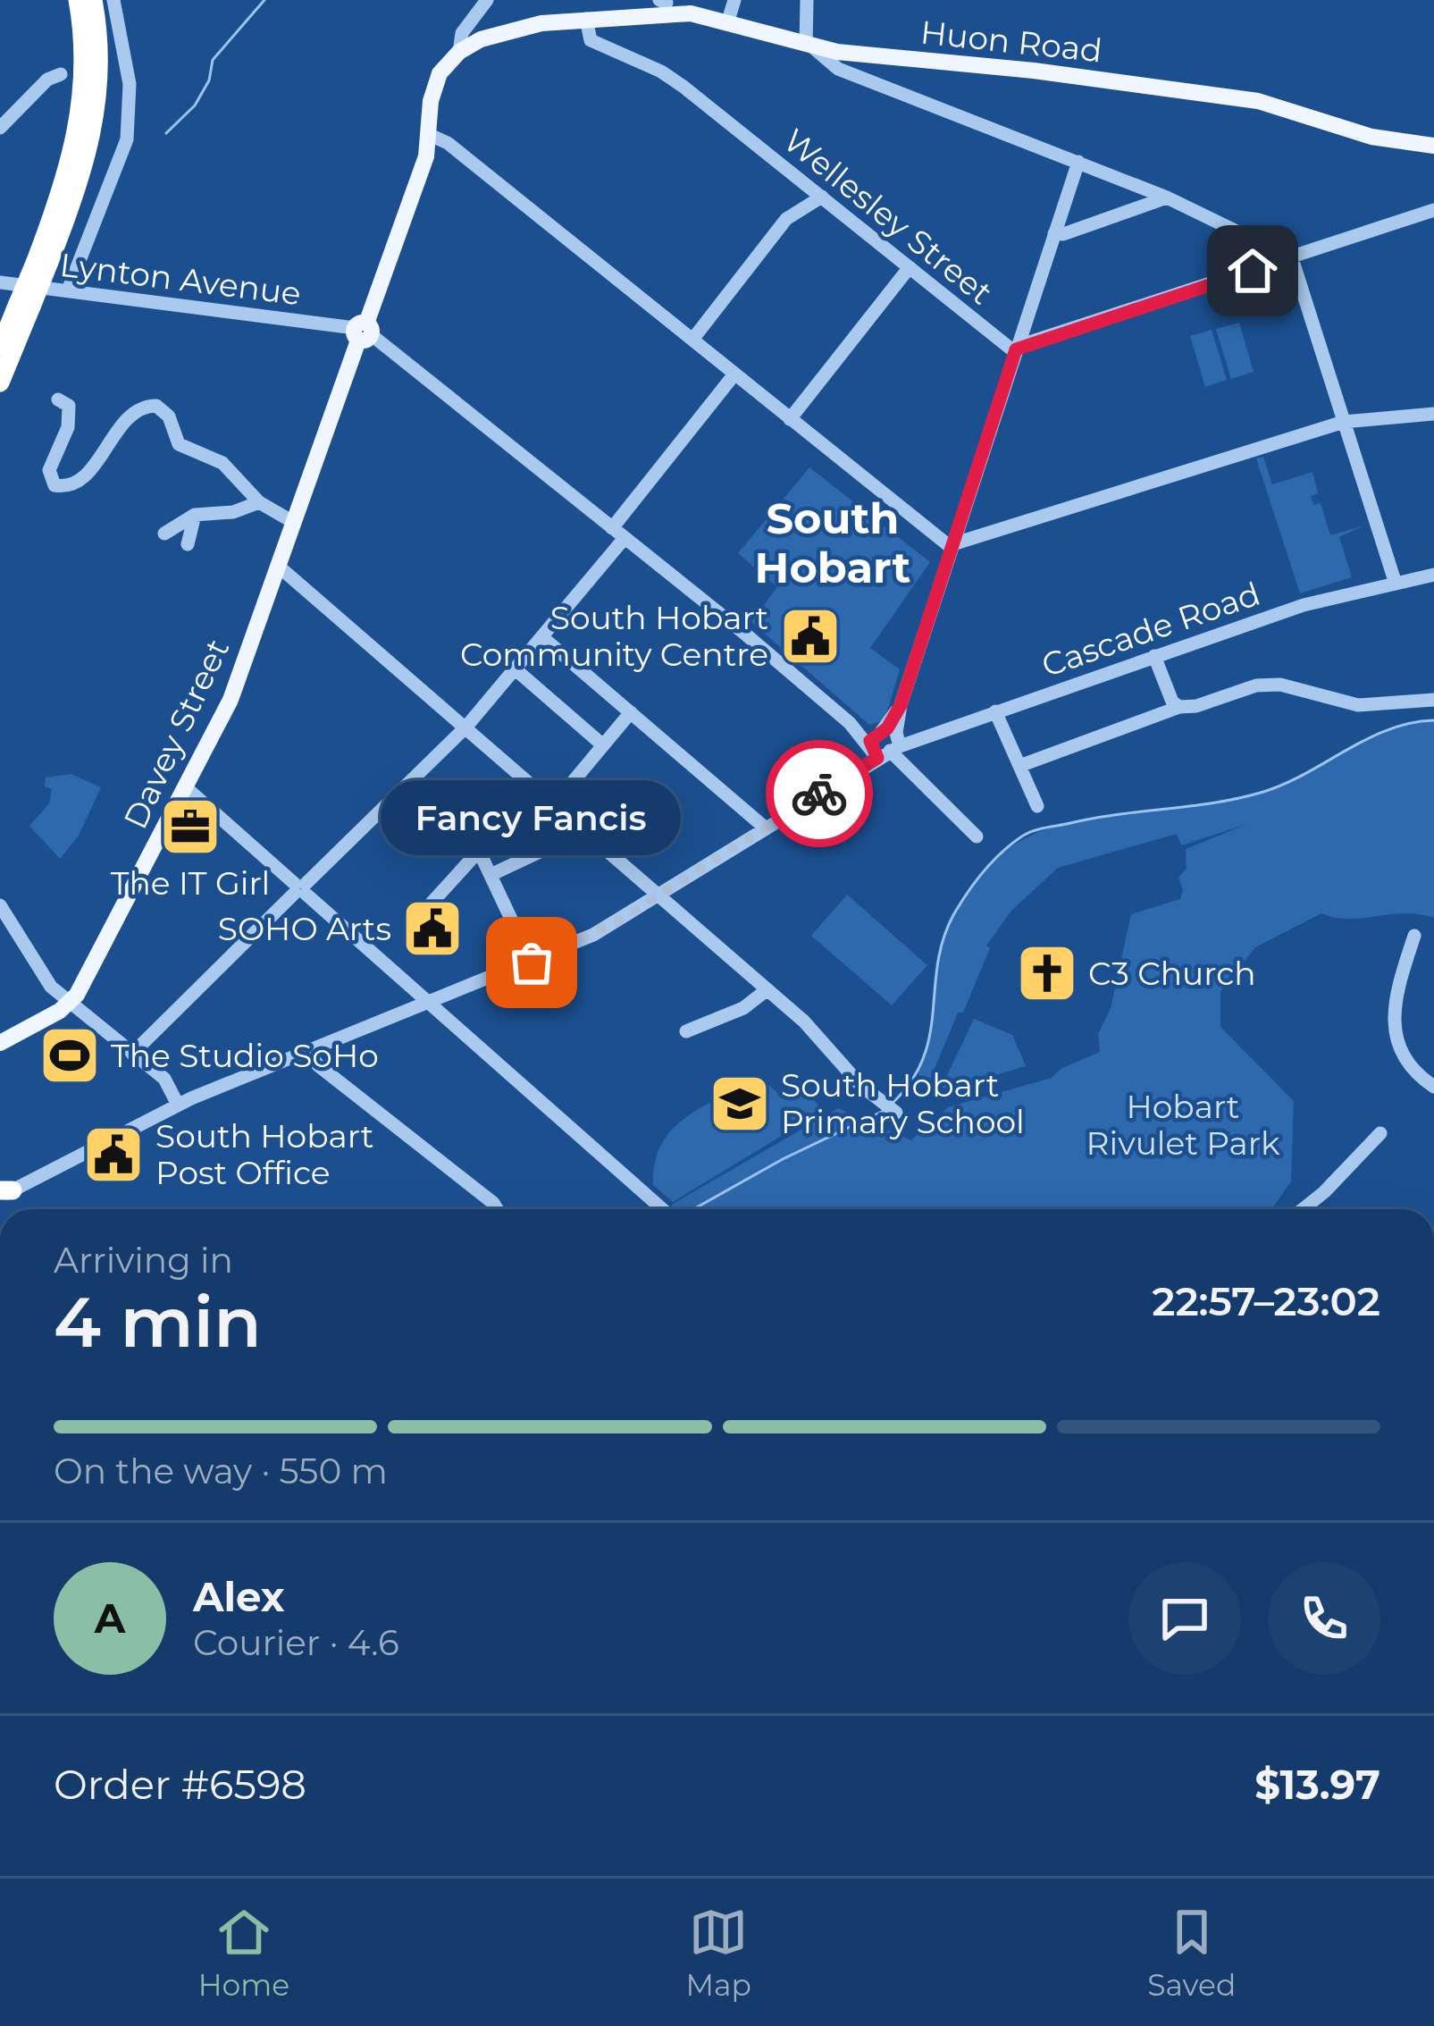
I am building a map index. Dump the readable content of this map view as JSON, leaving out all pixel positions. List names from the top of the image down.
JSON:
{
  "streets": {
    "main road": ["Huon Road", "Davey Street"],
    "street": ["Wellesley Street", "Lynton Avenue", "Cascade Road"]
  },
  "crossings": [
    ["Huon Road", "Wellesley Street"],
    ["Huon Road", "Davey Street"],
    ["Lynton Avenue", "Davey Street"]
  ],
  "districts": ["South Hobart"],
  "parks": ["Hobart Rivulet Park"],
  "places": {
    "public building": ["South Hobart Community Centre", "SOHO Arts", "South Hobart Post Office"],
    "office": ["The IT Girl"],
    "other": ["Fancy Fancis"],
    "church": ["C3 Church"],
    "sports": ["The Studio SoHo"],
    "school or university": ["South Hobart Primary School"]
  },
  "page": {
    "bubble": "Fancy Fancis",
    "heading": ["4 min", "Arriving in", "22:57–23:02"],
    "panel": [
      "Alex",
      "Courier · 4.6",
      "Order #6598",
      "$13.97"
    ],
    "bar": "On the way · 550 m",
    "round": "A",
    "tabs": ["Home", "Map", "Saved"]
  }
}
